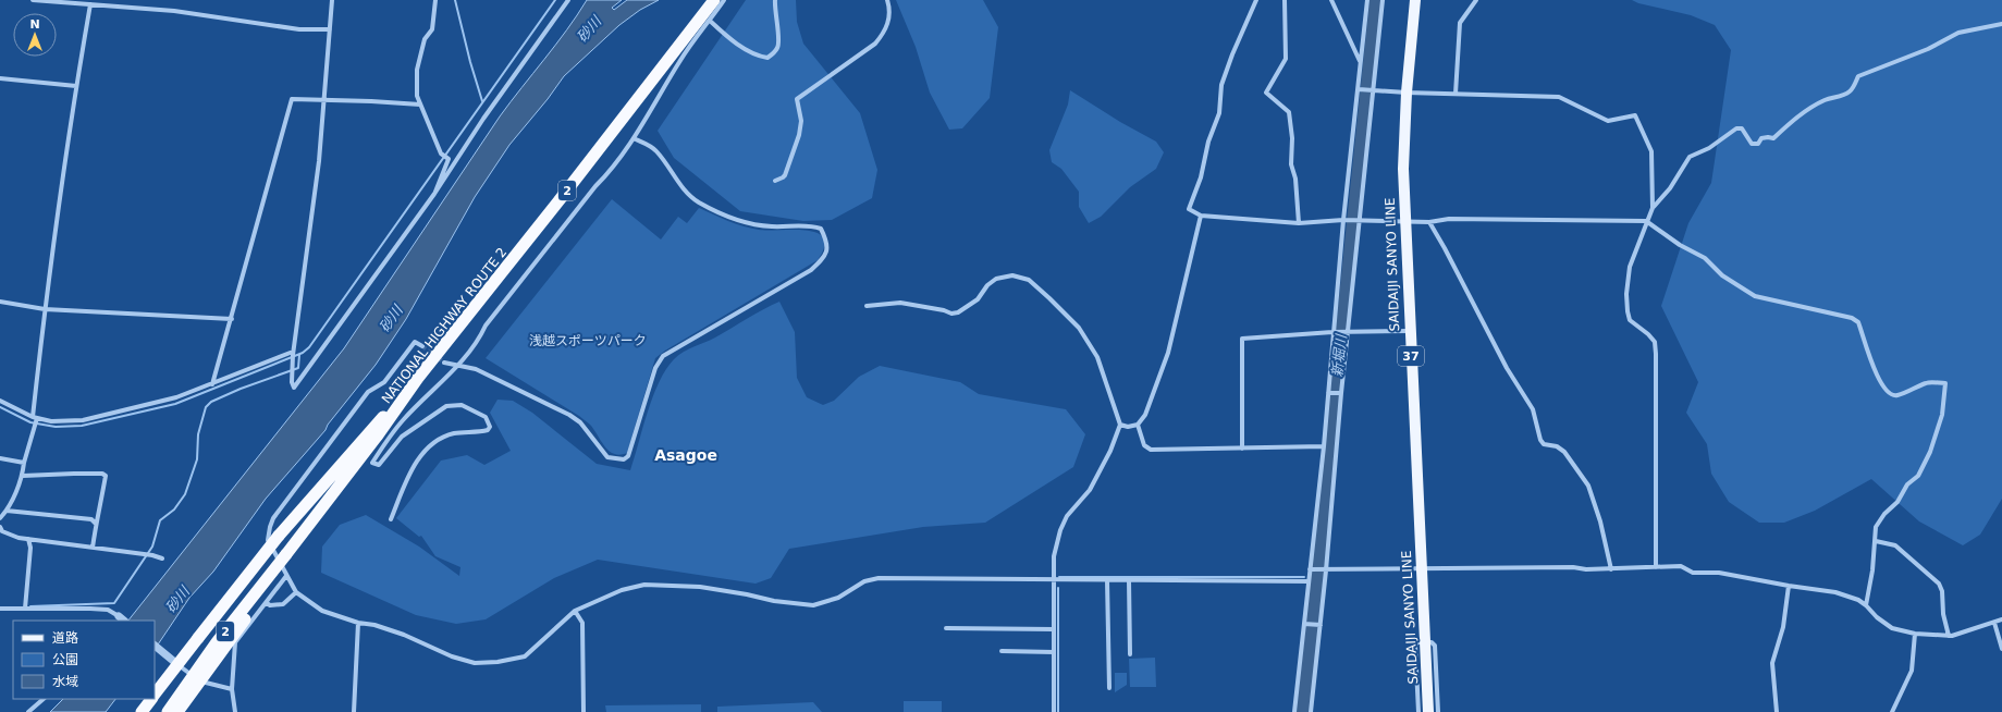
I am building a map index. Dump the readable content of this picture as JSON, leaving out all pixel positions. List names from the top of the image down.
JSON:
{
  "streets": {
    "highway": ["2", "NATIONAL HIGHWAY ROUTE 2"],
    "main road": ["SAIDAIJI SANYO LINE", "37"]
  },
  "crossings": [
    ["2", "NATIONAL HIGHWAY ROUTE 2"]
  ],
  "districts": ["Asagoe"],
  "water": ["砂川", "新堀川"],
  "parks": ["浅越スポーツパーク"],
  "legend": ["道路", "公園", "水域"],
  "north": "top"
}
